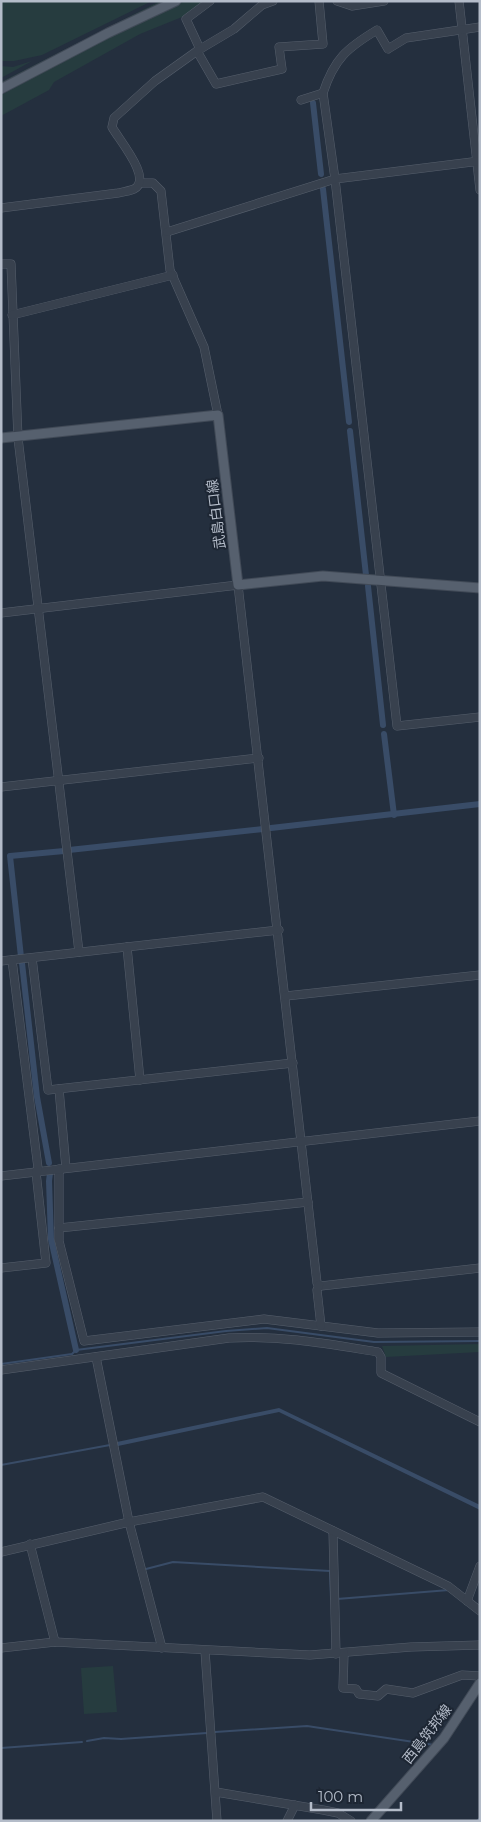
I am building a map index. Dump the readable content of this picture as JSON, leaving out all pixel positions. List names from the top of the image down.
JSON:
{
  "streets": {
    "main road": ["武島白口線", "西島筑邦線"]
  },
  "scale_bar": "100 m"
}
